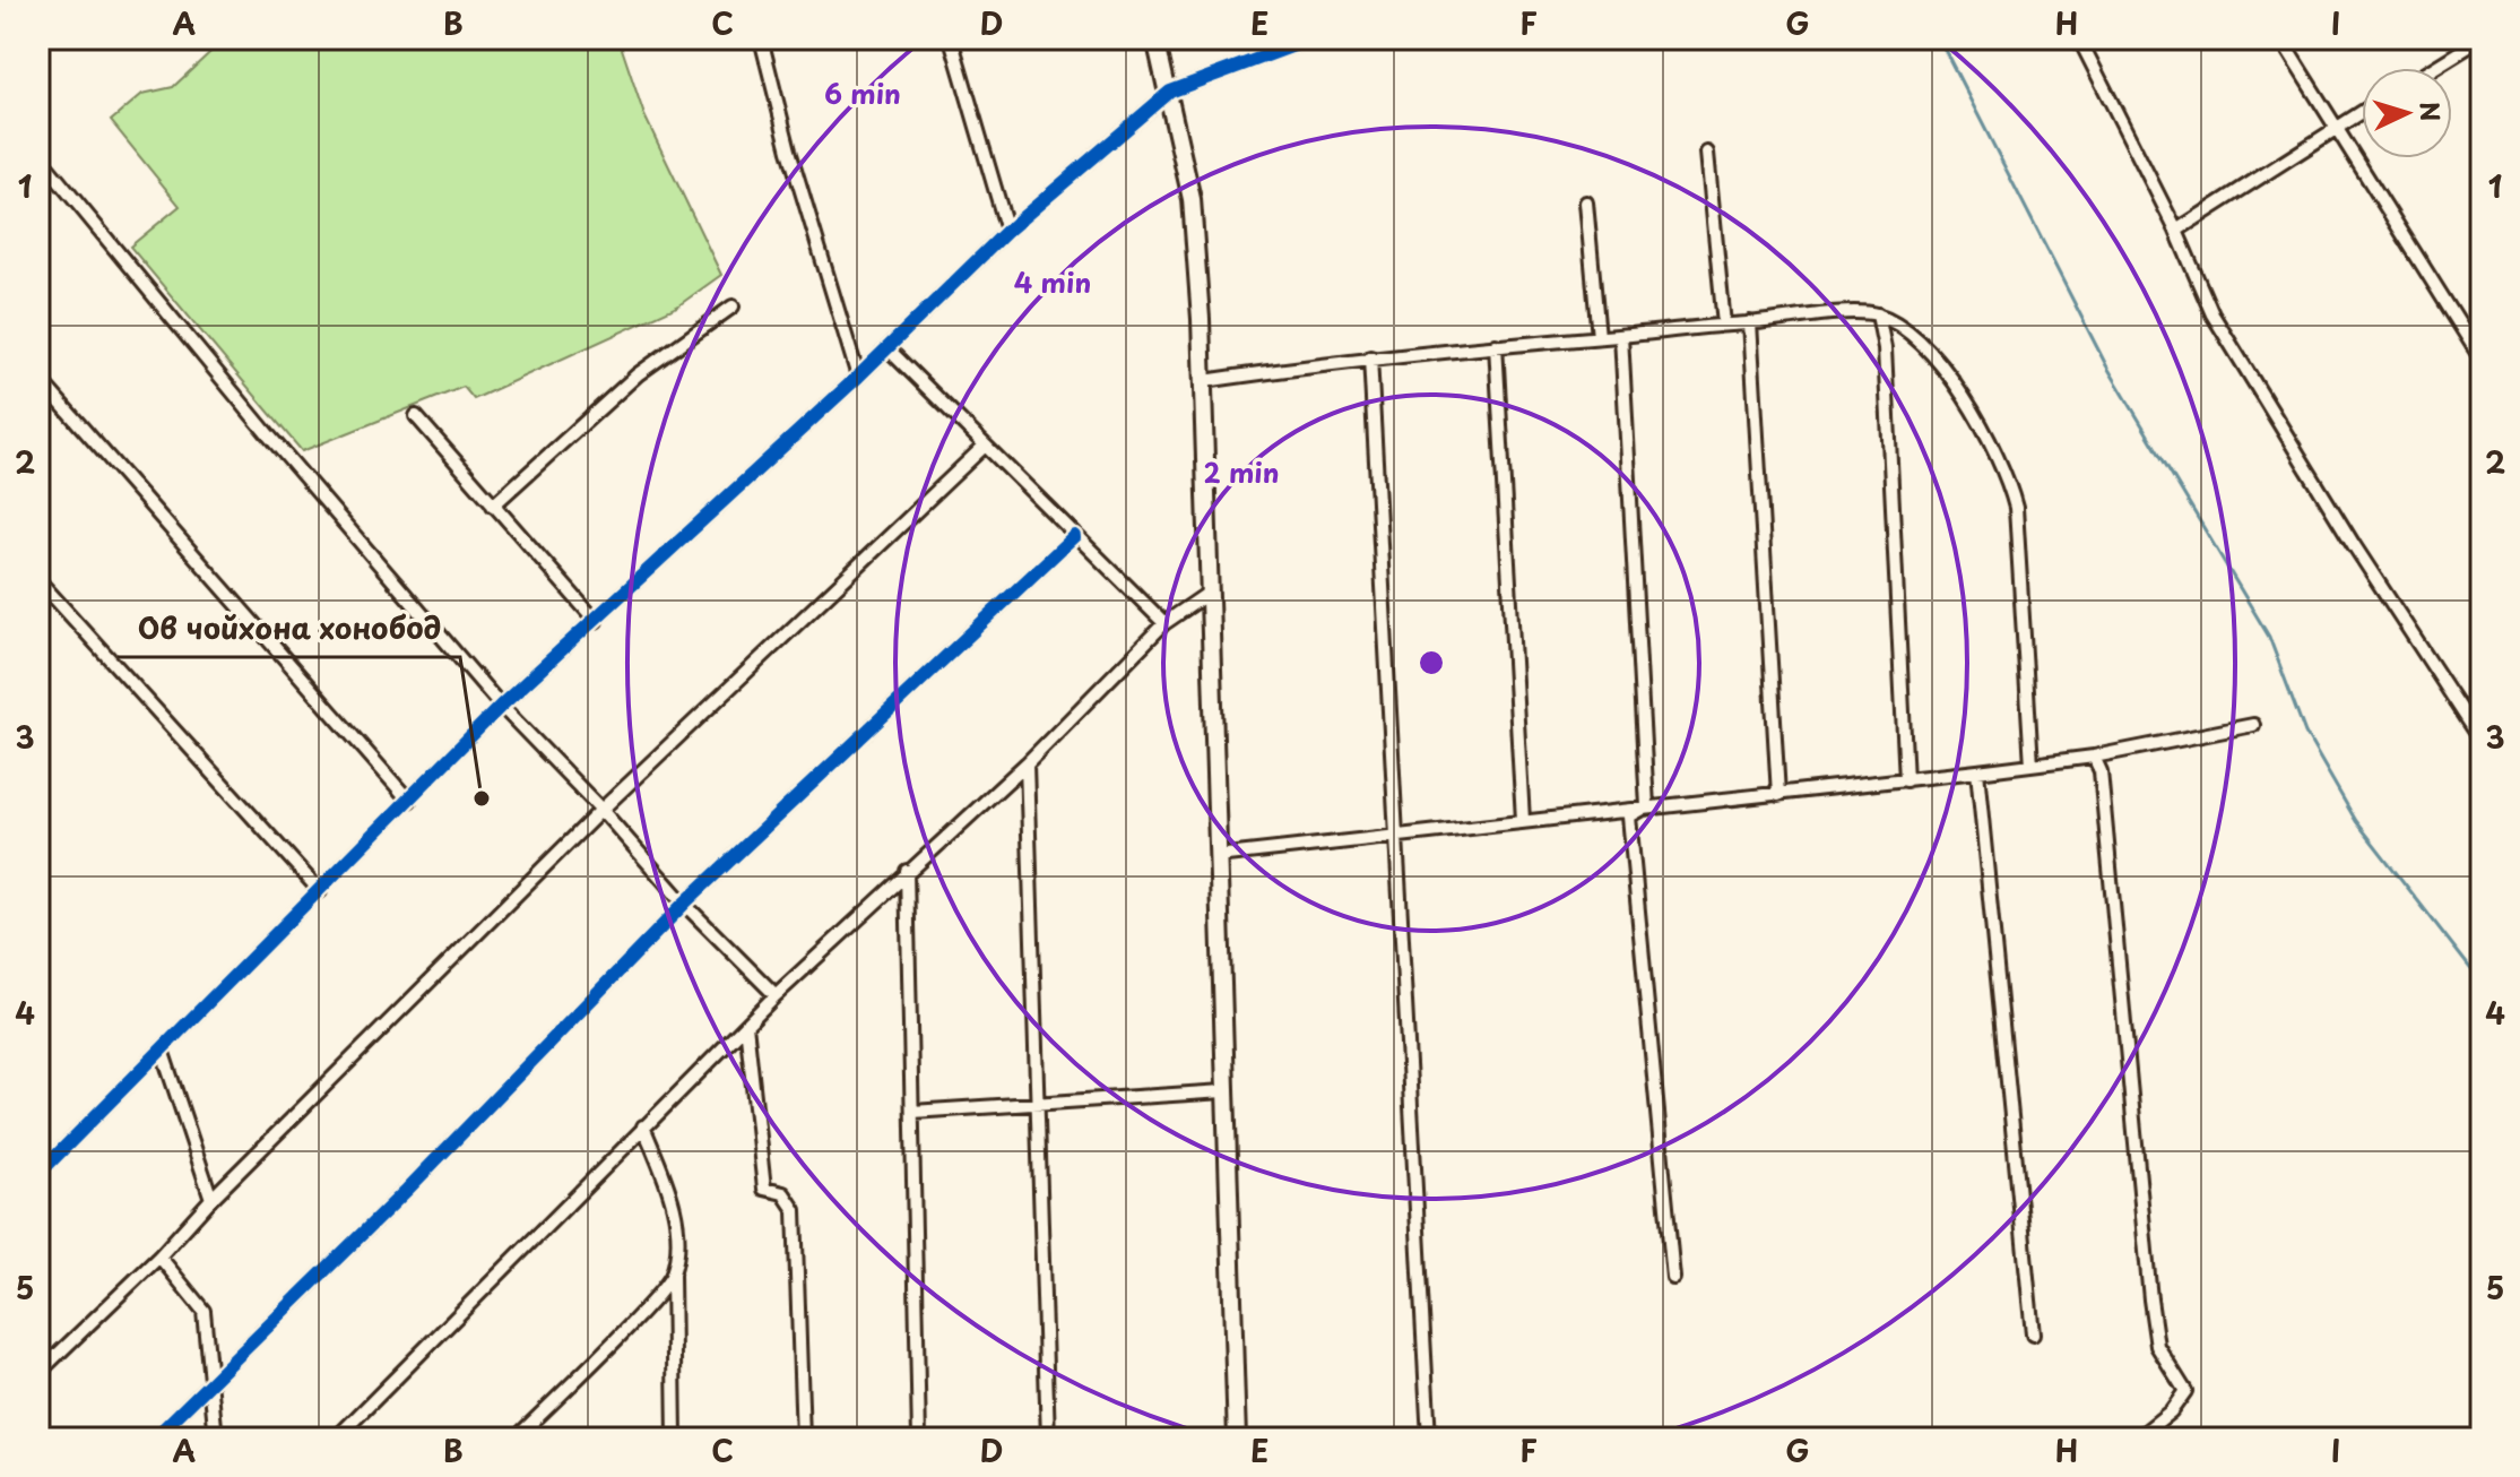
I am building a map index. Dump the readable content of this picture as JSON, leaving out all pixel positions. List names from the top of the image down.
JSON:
{
  "places": ["Ов чойхона хонобод"],
  "north": "right",
  "grid": {
    "columns": [
      "A",
      "B",
      "C",
      "D",
      "E",
      "F",
      "G",
      "H",
      "I"
    ],
    "rows": [
      "1",
      "2",
      "3",
      "4",
      "5"
    ]
  },
  "rings": ["6 min", "4 min", "2 min"]
}
